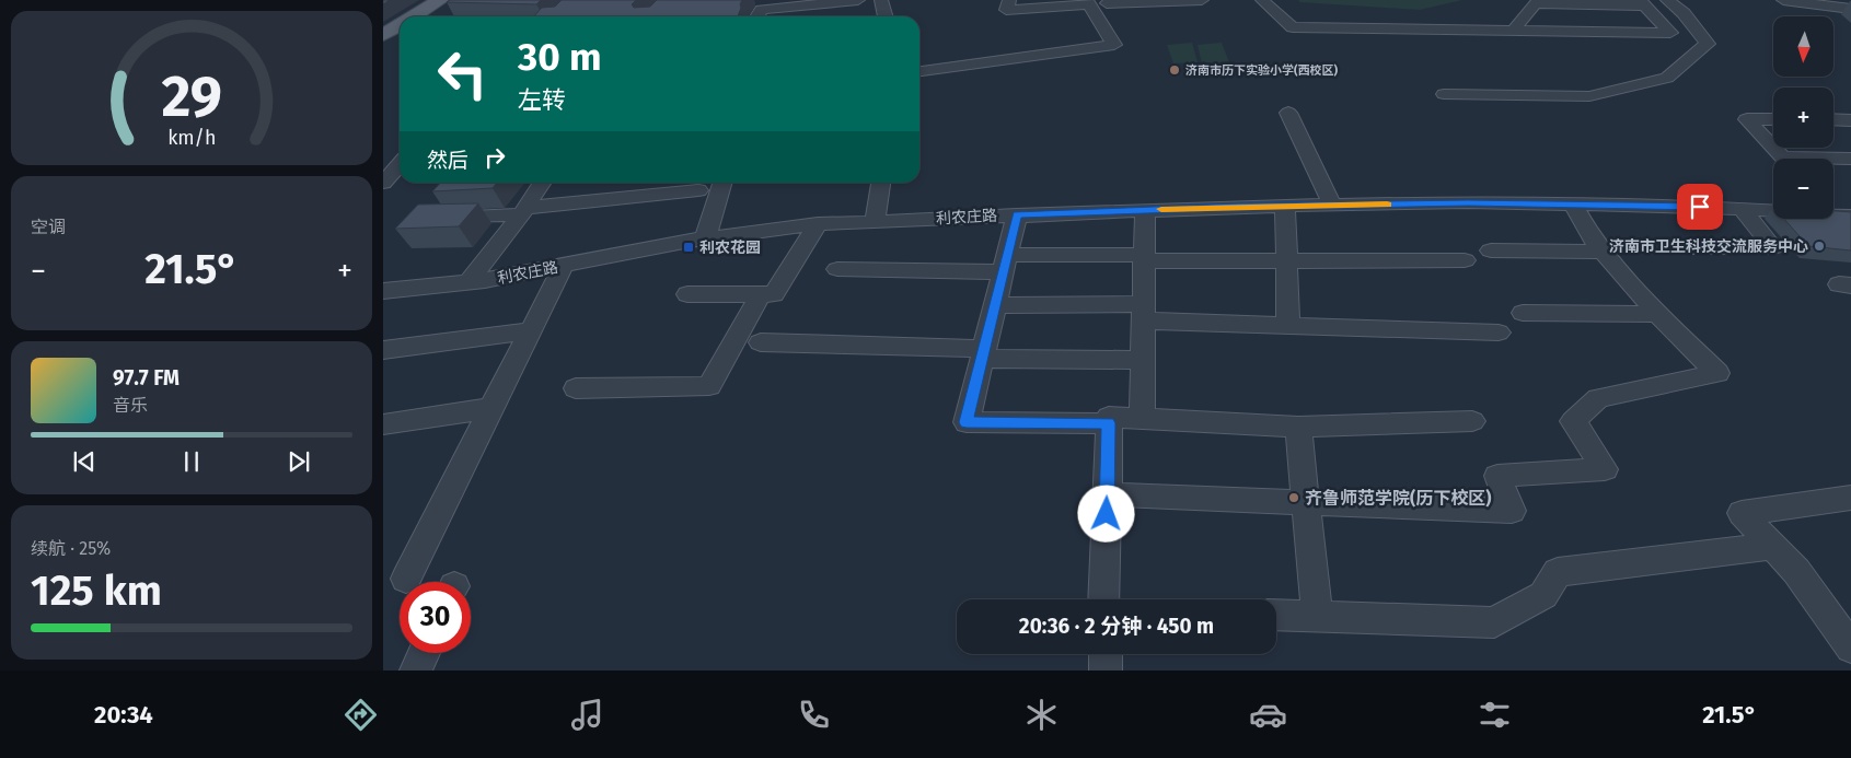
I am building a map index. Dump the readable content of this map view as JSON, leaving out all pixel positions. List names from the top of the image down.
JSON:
{
  "streets": {
    "street": ["利农庄路"]
  },
  "places": {
    "other": ["济南市历下实验小学(西校区)", "济南市卫生科技交流服务中心", "齐鲁师范学院(历下校区)"],
    "transit": ["利农花园"]
  },
  "north": "bottom",
  "page": {
    "map_buttons": ["+", "−"],
    "turn": ["30 m", "左转"],
    "then": "然后",
    "tile": [
      "空调",
      ["续航 · 25%", "125 km"]
    ],
    "heat": ["−", "21.5°", "+"],
    "song": ["97.7 FM", "音乐"],
    "limit": "30",
    "trip": "20:36 · 2 分钟 · 450 m",
    "tabs": ["20:34", "21.5°"],
    "gauge": ["29", "km/h"]
  }
}
